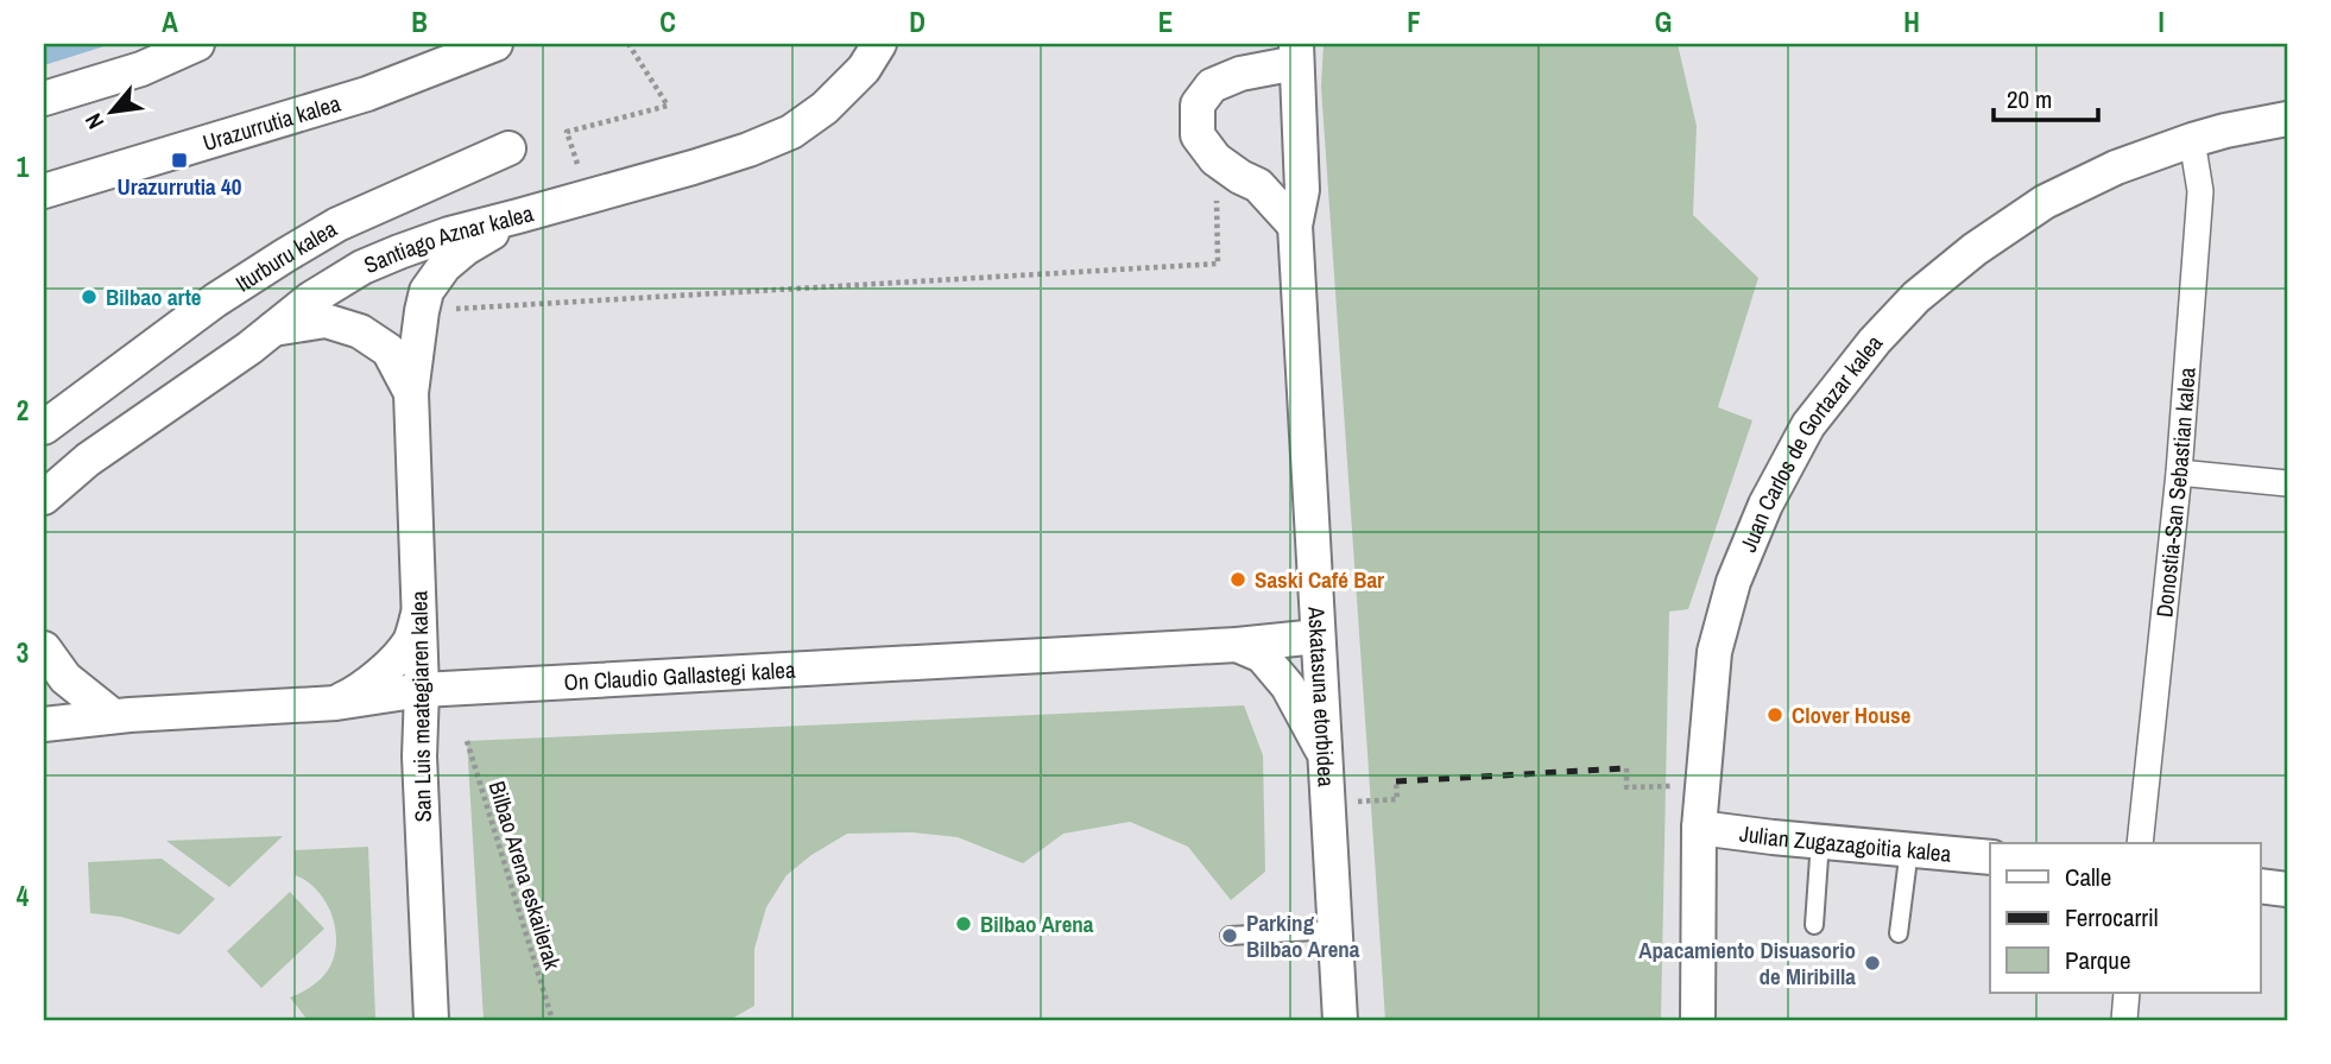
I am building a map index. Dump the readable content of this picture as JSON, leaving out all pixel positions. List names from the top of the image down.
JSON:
{
  "streets": {
    "street": [
      "Urazurrutia kalea",
      "Santiago Aznar kalea",
      "Iturburu kalea",
      "Juan Carlos de Gortazar kalea",
      "Donostia-San Sebastian kalea",
      "On Claudio Gallastegi kalea",
      "Askatasuna etorbidea",
      "San Luis meategiaren kalea",
      "Julian Zugazagoitia kalea"
    ],
    "path": ["Bilbao Arena eskailerak"]
  },
  "crossings": [
    ["Santiago Aznar kalea", "San Luis meategiaren kalea"],
    ["Juan Carlos de Gortazar kalea", "Donostia-San Sebastian kalea"],
    ["Juan Carlos de Gortazar kalea", "Julian Zugazagoitia kalea"],
    ["On Claudio Gallastegi kalea", "Askatasuna etorbidea"],
    ["On Claudio Gallastegi kalea", "San Luis meategiaren kalea"]
  ],
  "places": {
    "transit": ["Urazurrutia 40"],
    "other": [
      "Bilbao arte",
      "Saski Café Bar",
      "Clover House",
      "Bilbao Arena",
      "Parking Bilbao Arena",
      "Apacamiento Disuasorio de Miribilla"
    ]
  },
  "legend": ["Calle", "Ferrocarril", "Parque"],
  "scale_bar": "20 m",
  "north": "bottom left",
  "grid": {
    "columns": [
      "A",
      "B",
      "C",
      "D",
      "E",
      "F",
      "G",
      "H",
      "I"
    ],
    "rows": [
      "1",
      "2",
      "3",
      "4"
    ]
  }
}
